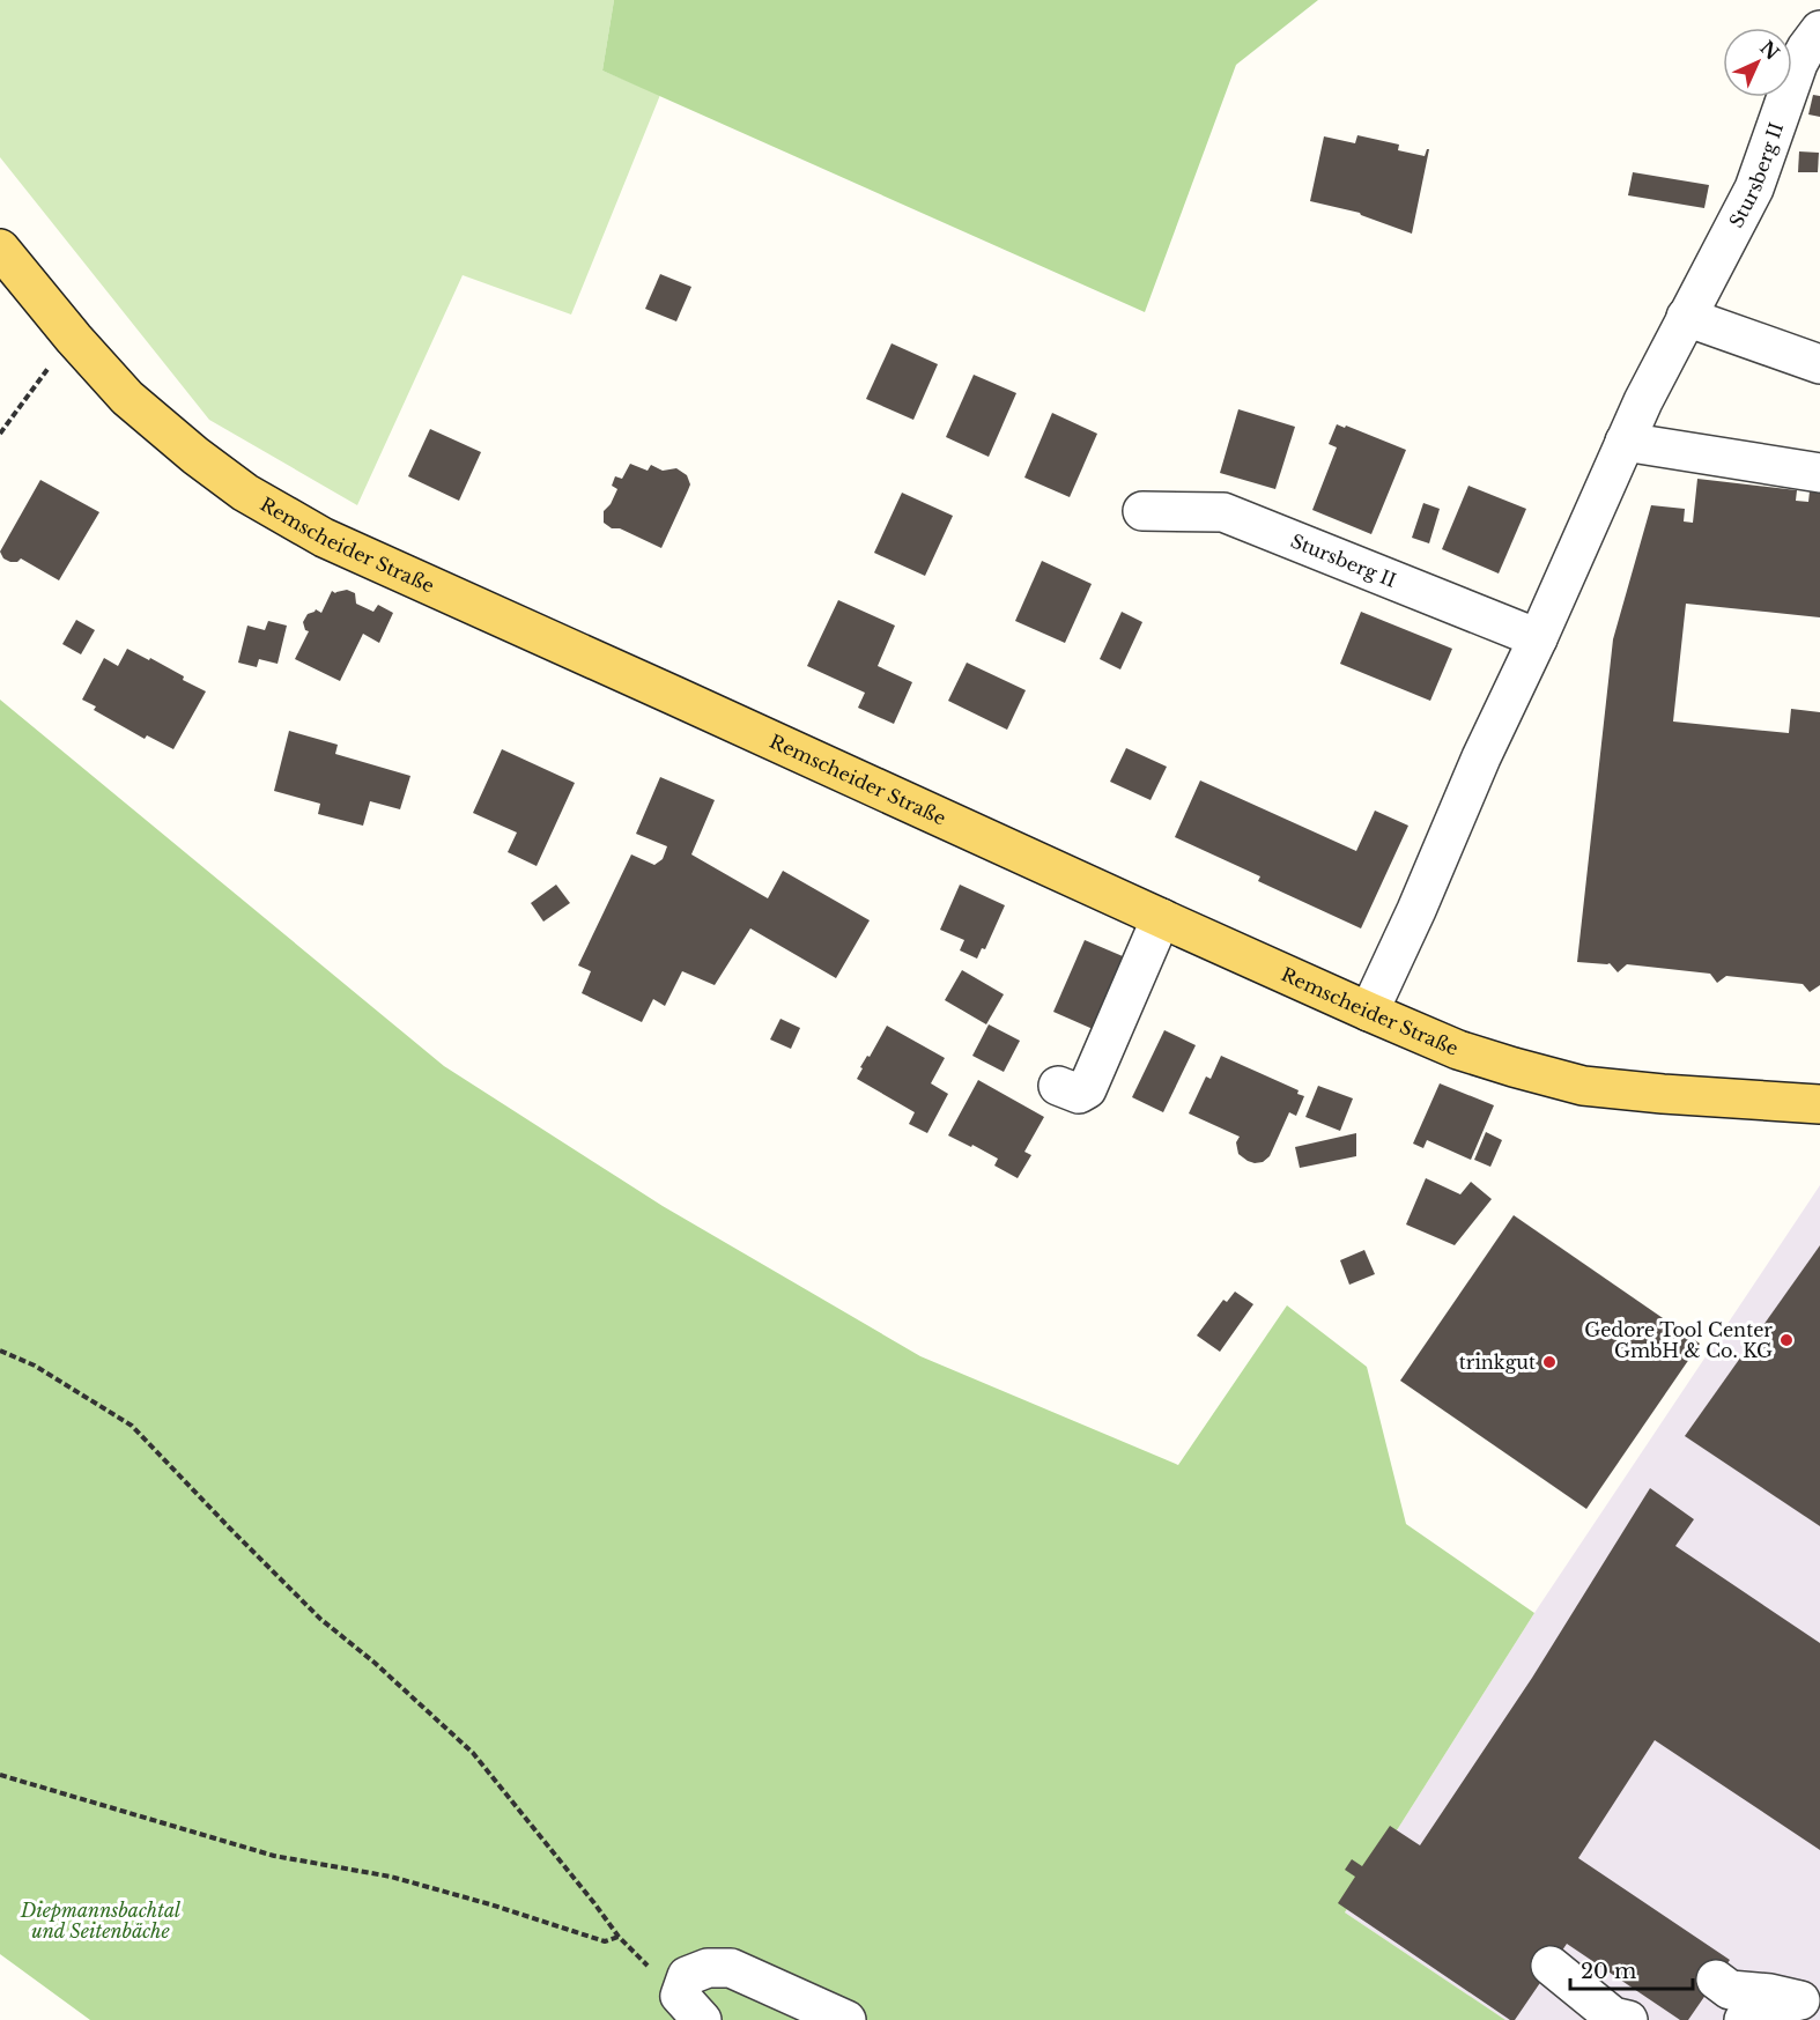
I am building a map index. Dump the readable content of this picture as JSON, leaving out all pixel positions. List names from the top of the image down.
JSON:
{
  "streets": {
    "main road": ["Remscheider Straße"],
    "street": ["Stursberg II"]
  },
  "crossings": [
    ["Stursberg II", "Remscheider Straße"]
  ],
  "parks": ["Diepmannsbachtal und Seitenbäche"],
  "places": ["Gedore Tool Center GmbH & Co. KG", "trinkgut"],
  "scale_bar": "20 m",
  "north": "top right"
}
